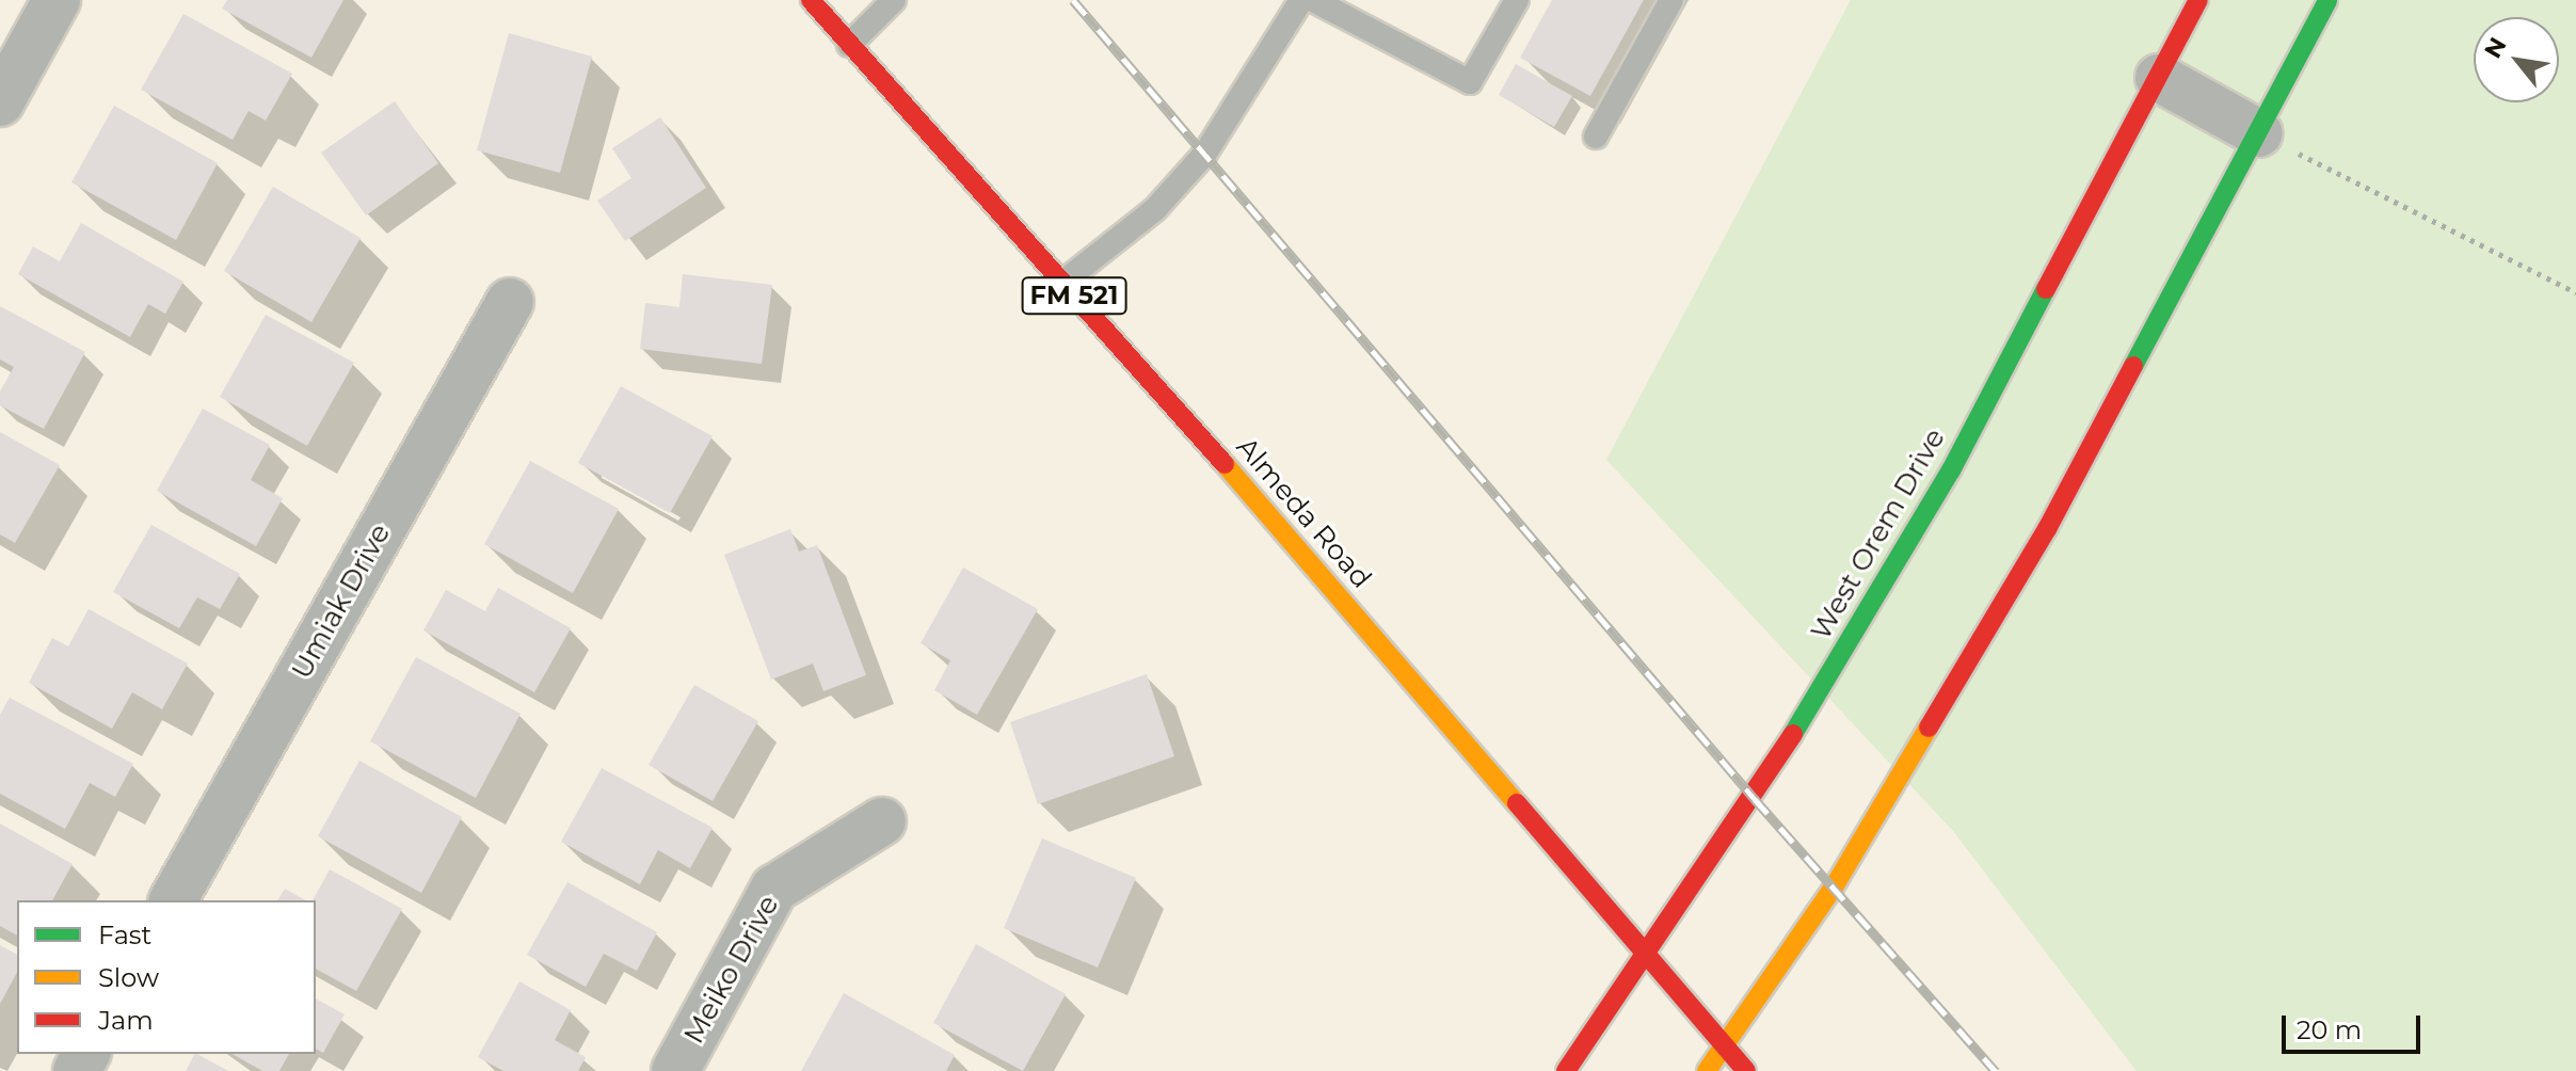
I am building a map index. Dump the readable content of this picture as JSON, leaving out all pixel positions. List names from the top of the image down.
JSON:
{
  "streets": {
    "main road": ["FM 521", "Almeda Road", "West Orem Drive"],
    "street": ["Umiak Drive", "Meiko Drive"]
  },
  "crossings": [
    ["Almeda Road", "West Orem Drive"]
  ],
  "legend": ["Fast", "Slow", "Jam"],
  "scale_bar": "20 m",
  "north": "top left"
}
